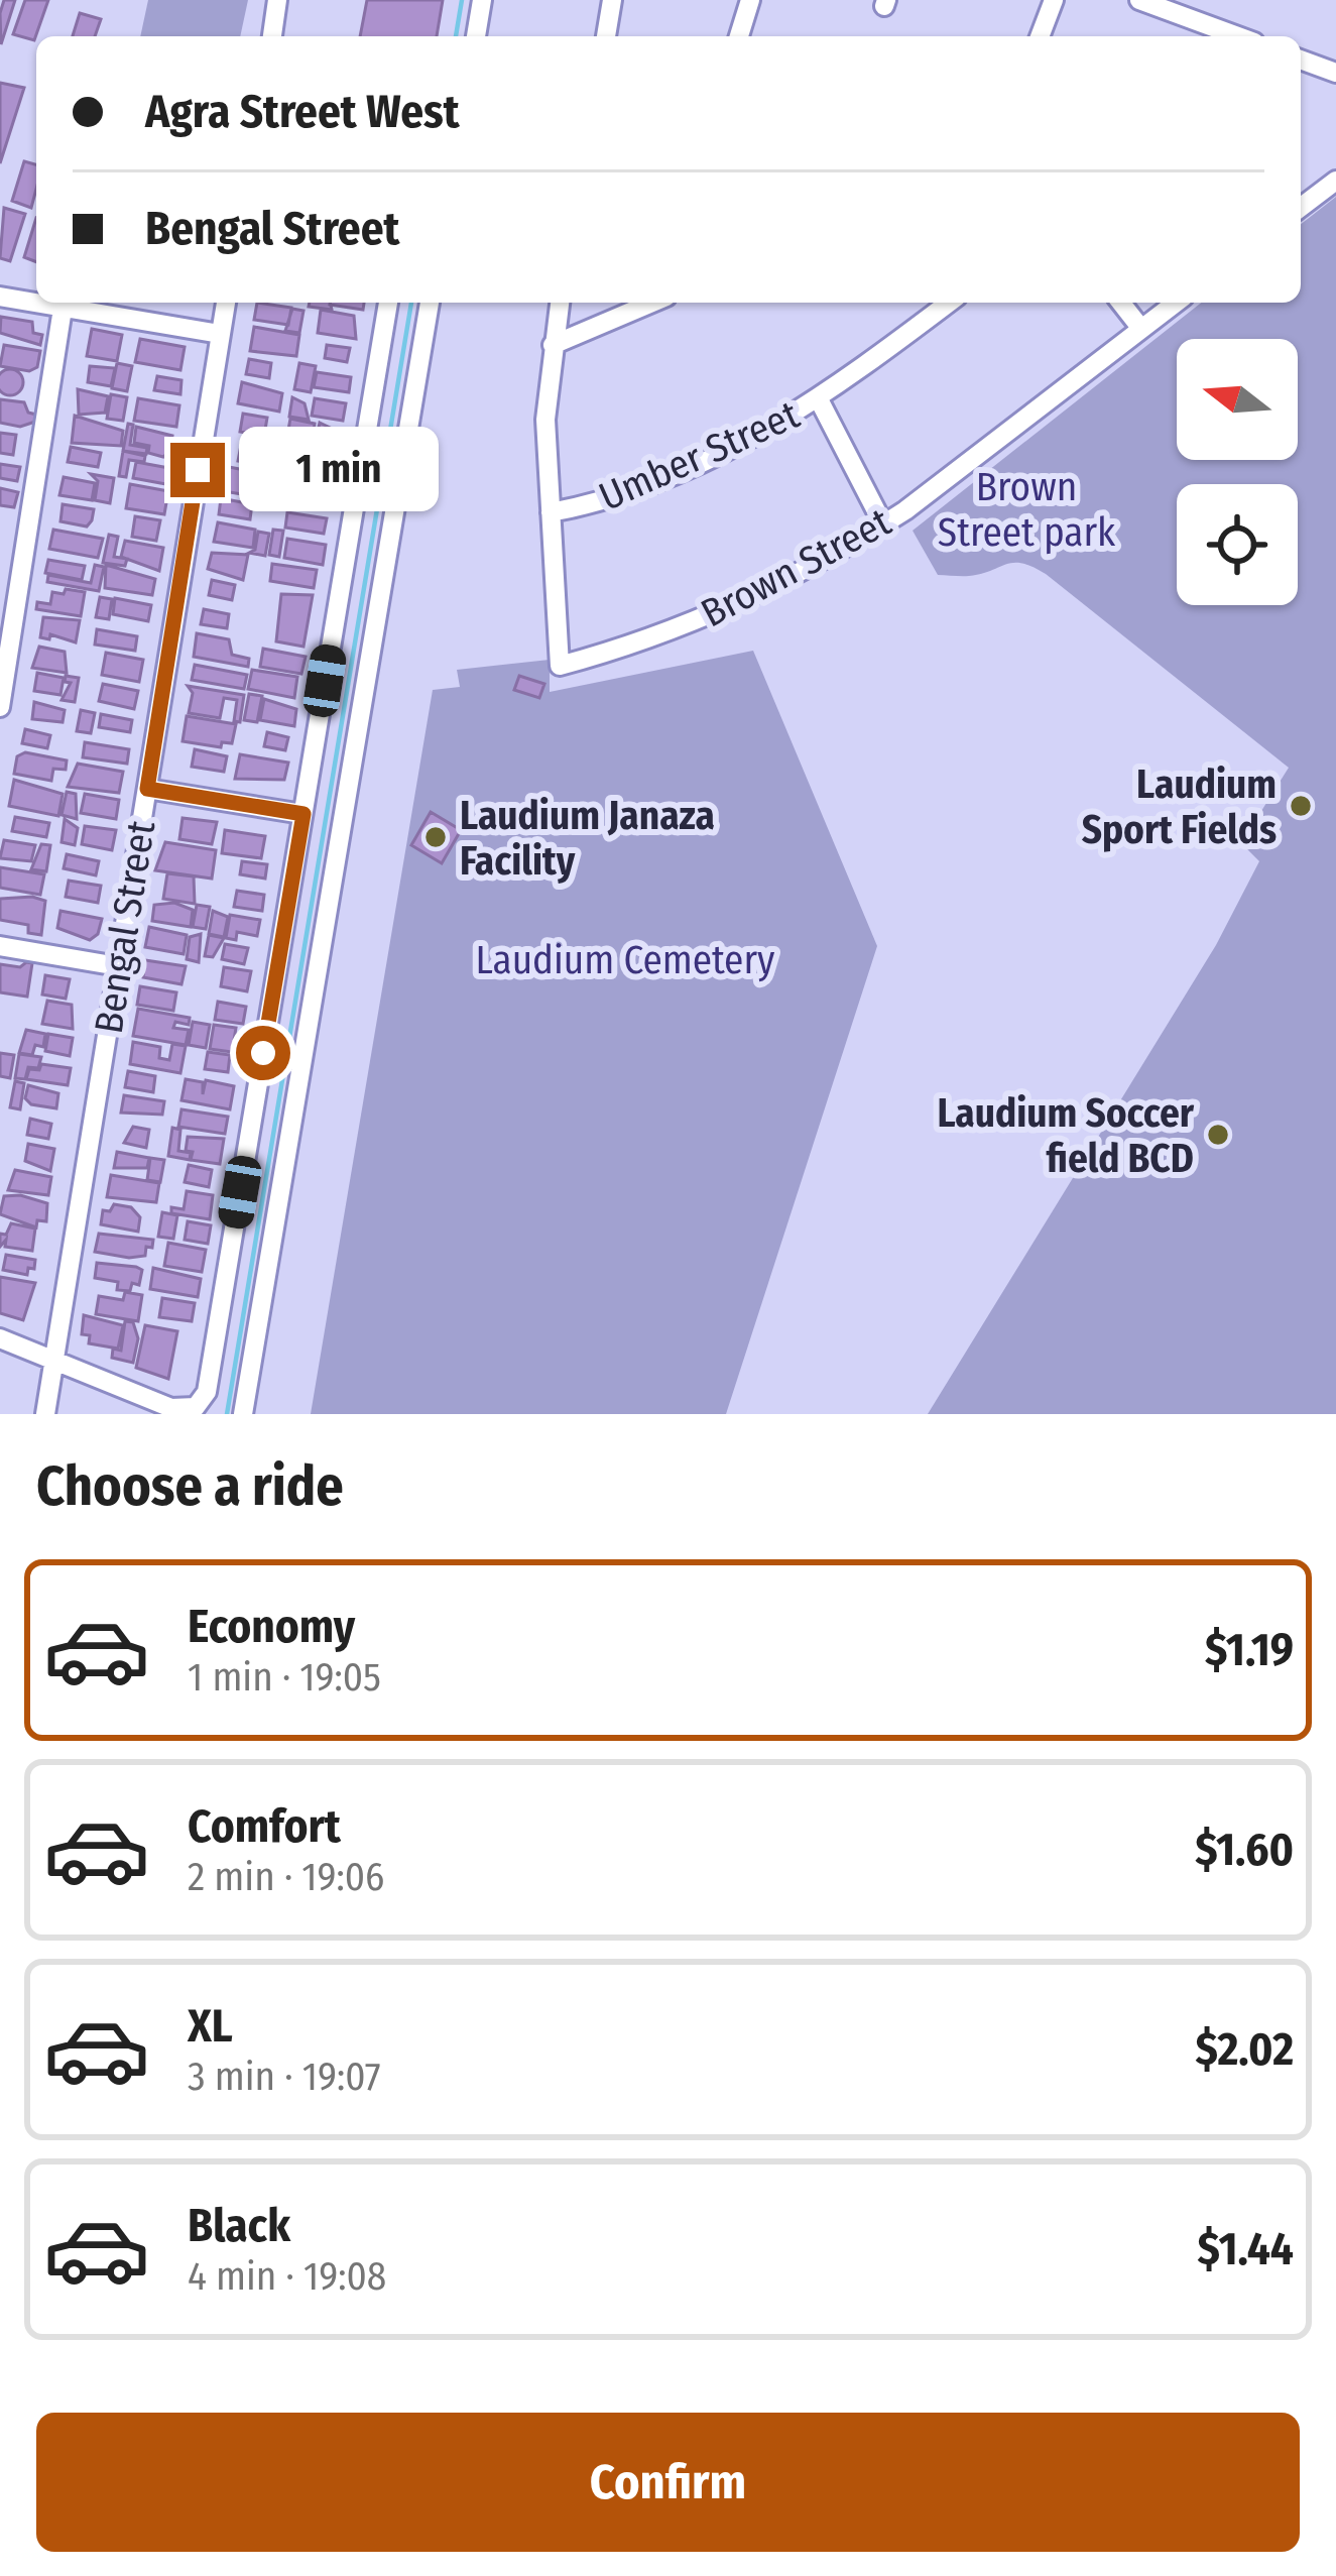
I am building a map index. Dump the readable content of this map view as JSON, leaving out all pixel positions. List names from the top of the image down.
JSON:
{
  "streets": {
    "street": ["Umber Street", "Brown Street", "Bengal Street"]
  },
  "crossings": [
    ["Umber Street", "Brown Street"]
  ],
  "parks": ["Brown Street park", "Laudium Cemetery"],
  "places": ["Laudium Sport Fields", "Laudium Janaza Facility", "Laudium Soccer field BCD"],
  "north": "left",
  "page": {
    "banner": ["Agra Street West", "Bengal Street"],
    "bubble": "1 min",
    "heading": "Choose a ride",
    "list": [
      {
        "name": "Economy",
        "note": "1 min · 19:05",
        "value": "$1.19"
      },
      {
        "name": "Comfort",
        "note": "2 min · 19:06",
        "value": "$1.60"
      },
      {
        "name": "XL",
        "note": "3 min · 19:07",
        "value": "$2.02"
      },
      {
        "name": "Black",
        "note": "4 min · 19:08",
        "value": "$1.44"
      }
    ],
    "buttons": "Confirm"
  }
}
